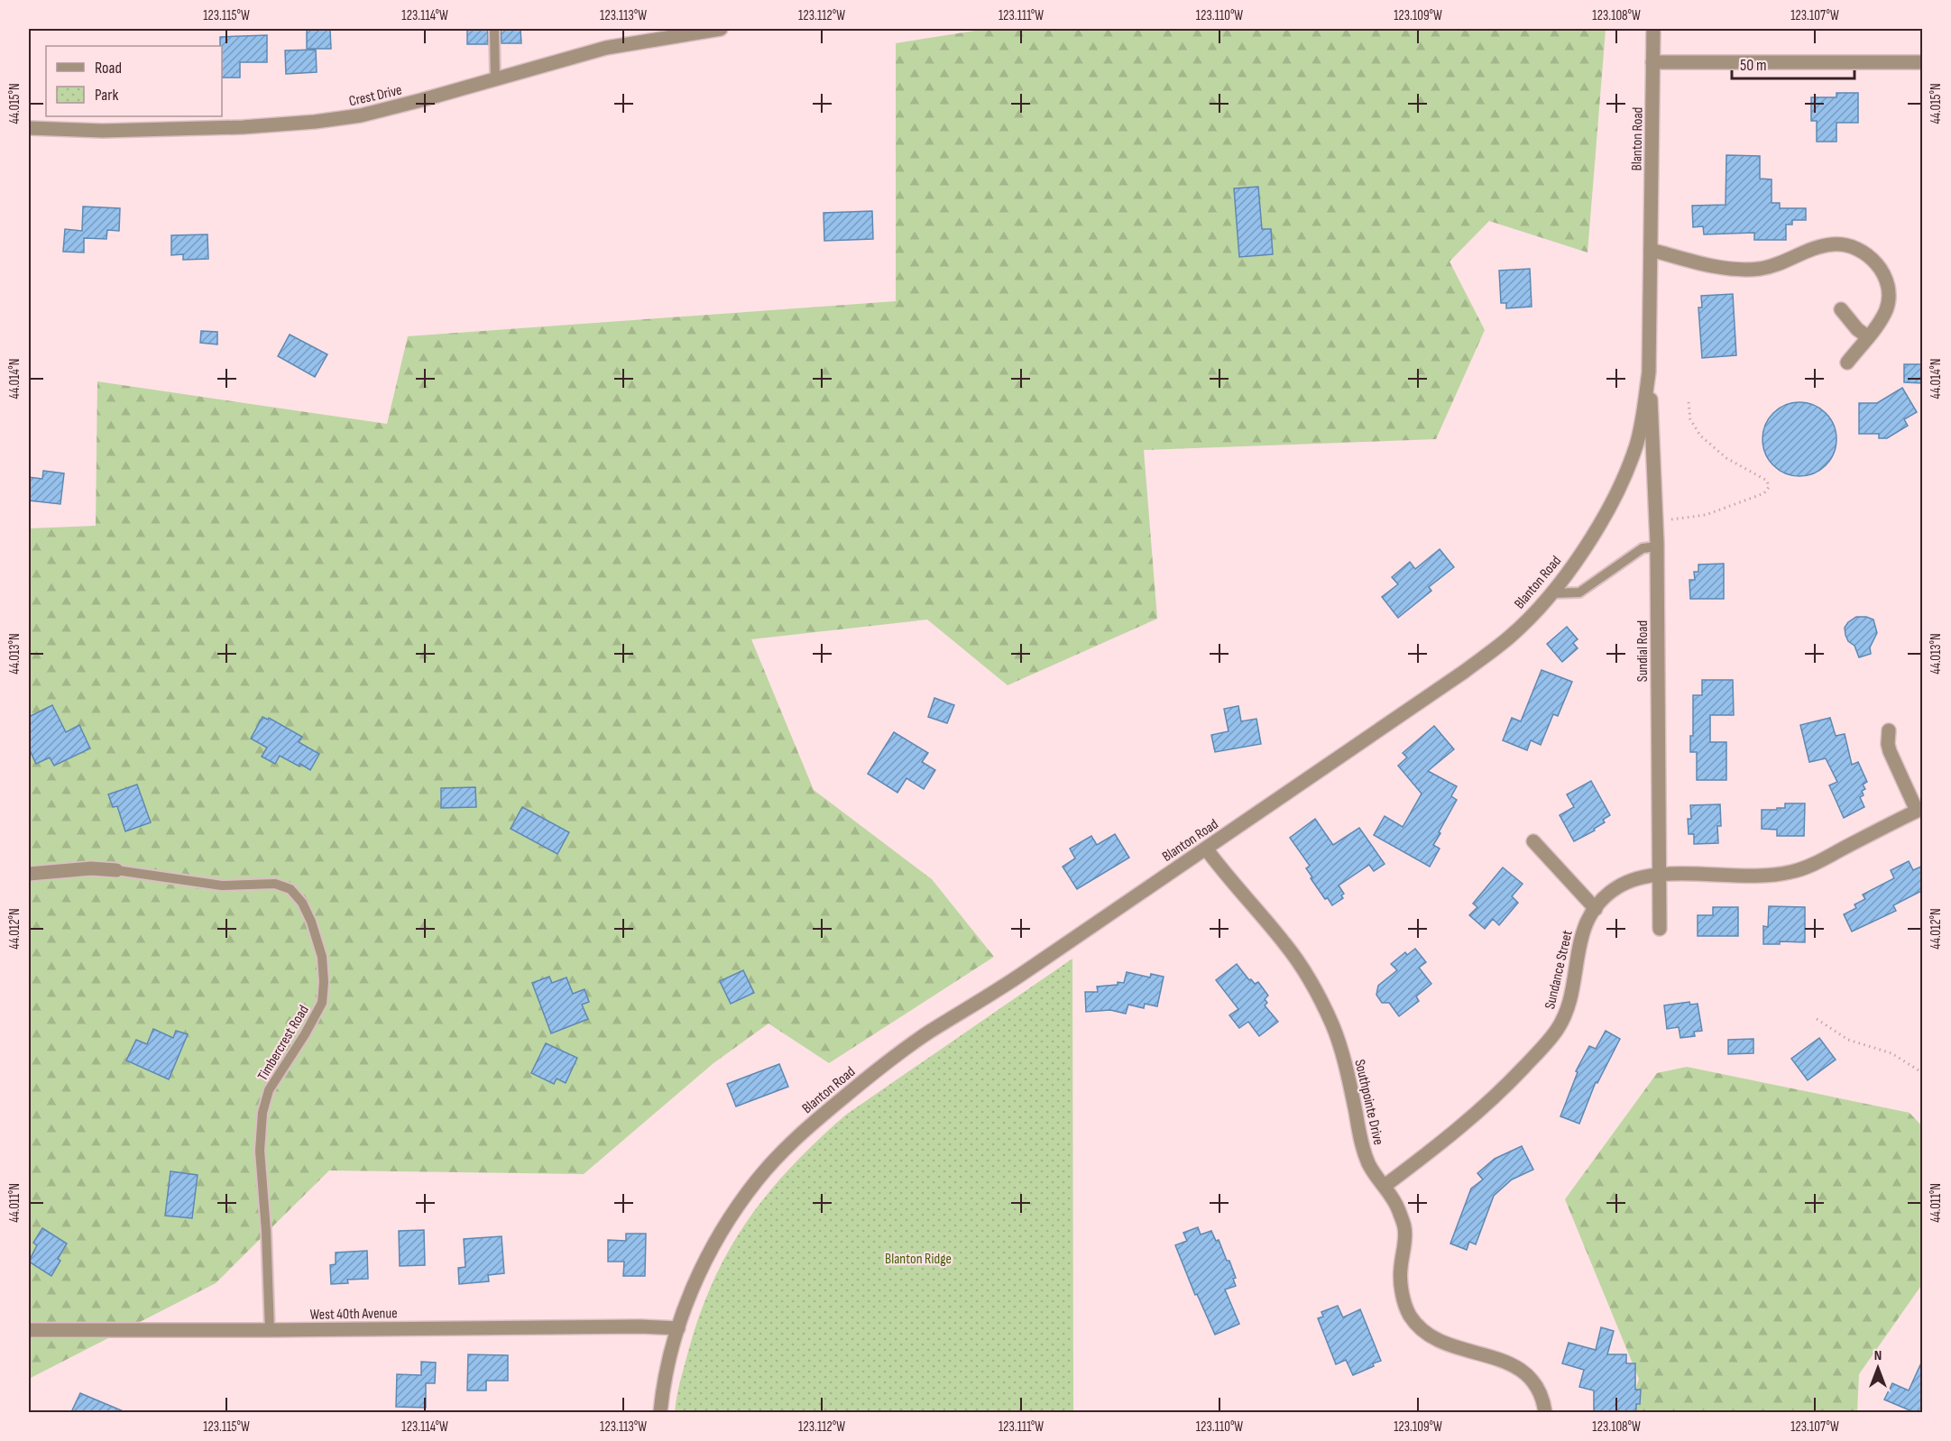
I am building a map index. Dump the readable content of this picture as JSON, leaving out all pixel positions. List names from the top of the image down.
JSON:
{
  "streets": {
    "street": [
      "Crest Drive",
      "Blanton Road",
      "Sundial Road",
      "Sundance Street",
      "Southpointe Drive",
      "West 40th Avenue"
    ],
    "lane": ["Timbercrest Road"]
  },
  "crossings": [
    ["Blanton Road", "Sundial Road"],
    ["Blanton Road", "Southpointe Drive"],
    ["Blanton Road", "West 40th Avenue"],
    ["Sundial Road", "Sundance Street"],
    ["Sundance Street", "Southpointe Drive"],
    ["Timbercrest Road", "West 40th Avenue"]
  ],
  "parks": ["Blanton Ridge"],
  "legend": ["Road", "Park"],
  "scale_bar": "50 m",
  "north": "top",
  "coordinates": [
    "123.115°W",
    "123.114°W",
    "123.113°W",
    "123.112°W",
    "123.111°W",
    "123.110°W",
    "123.109°W",
    "123.108°W",
    "123.107°W",
    "44.015°N",
    "44.014°N",
    "44.013°N",
    "44.012°N",
    "44.011°N"
  ]
}
